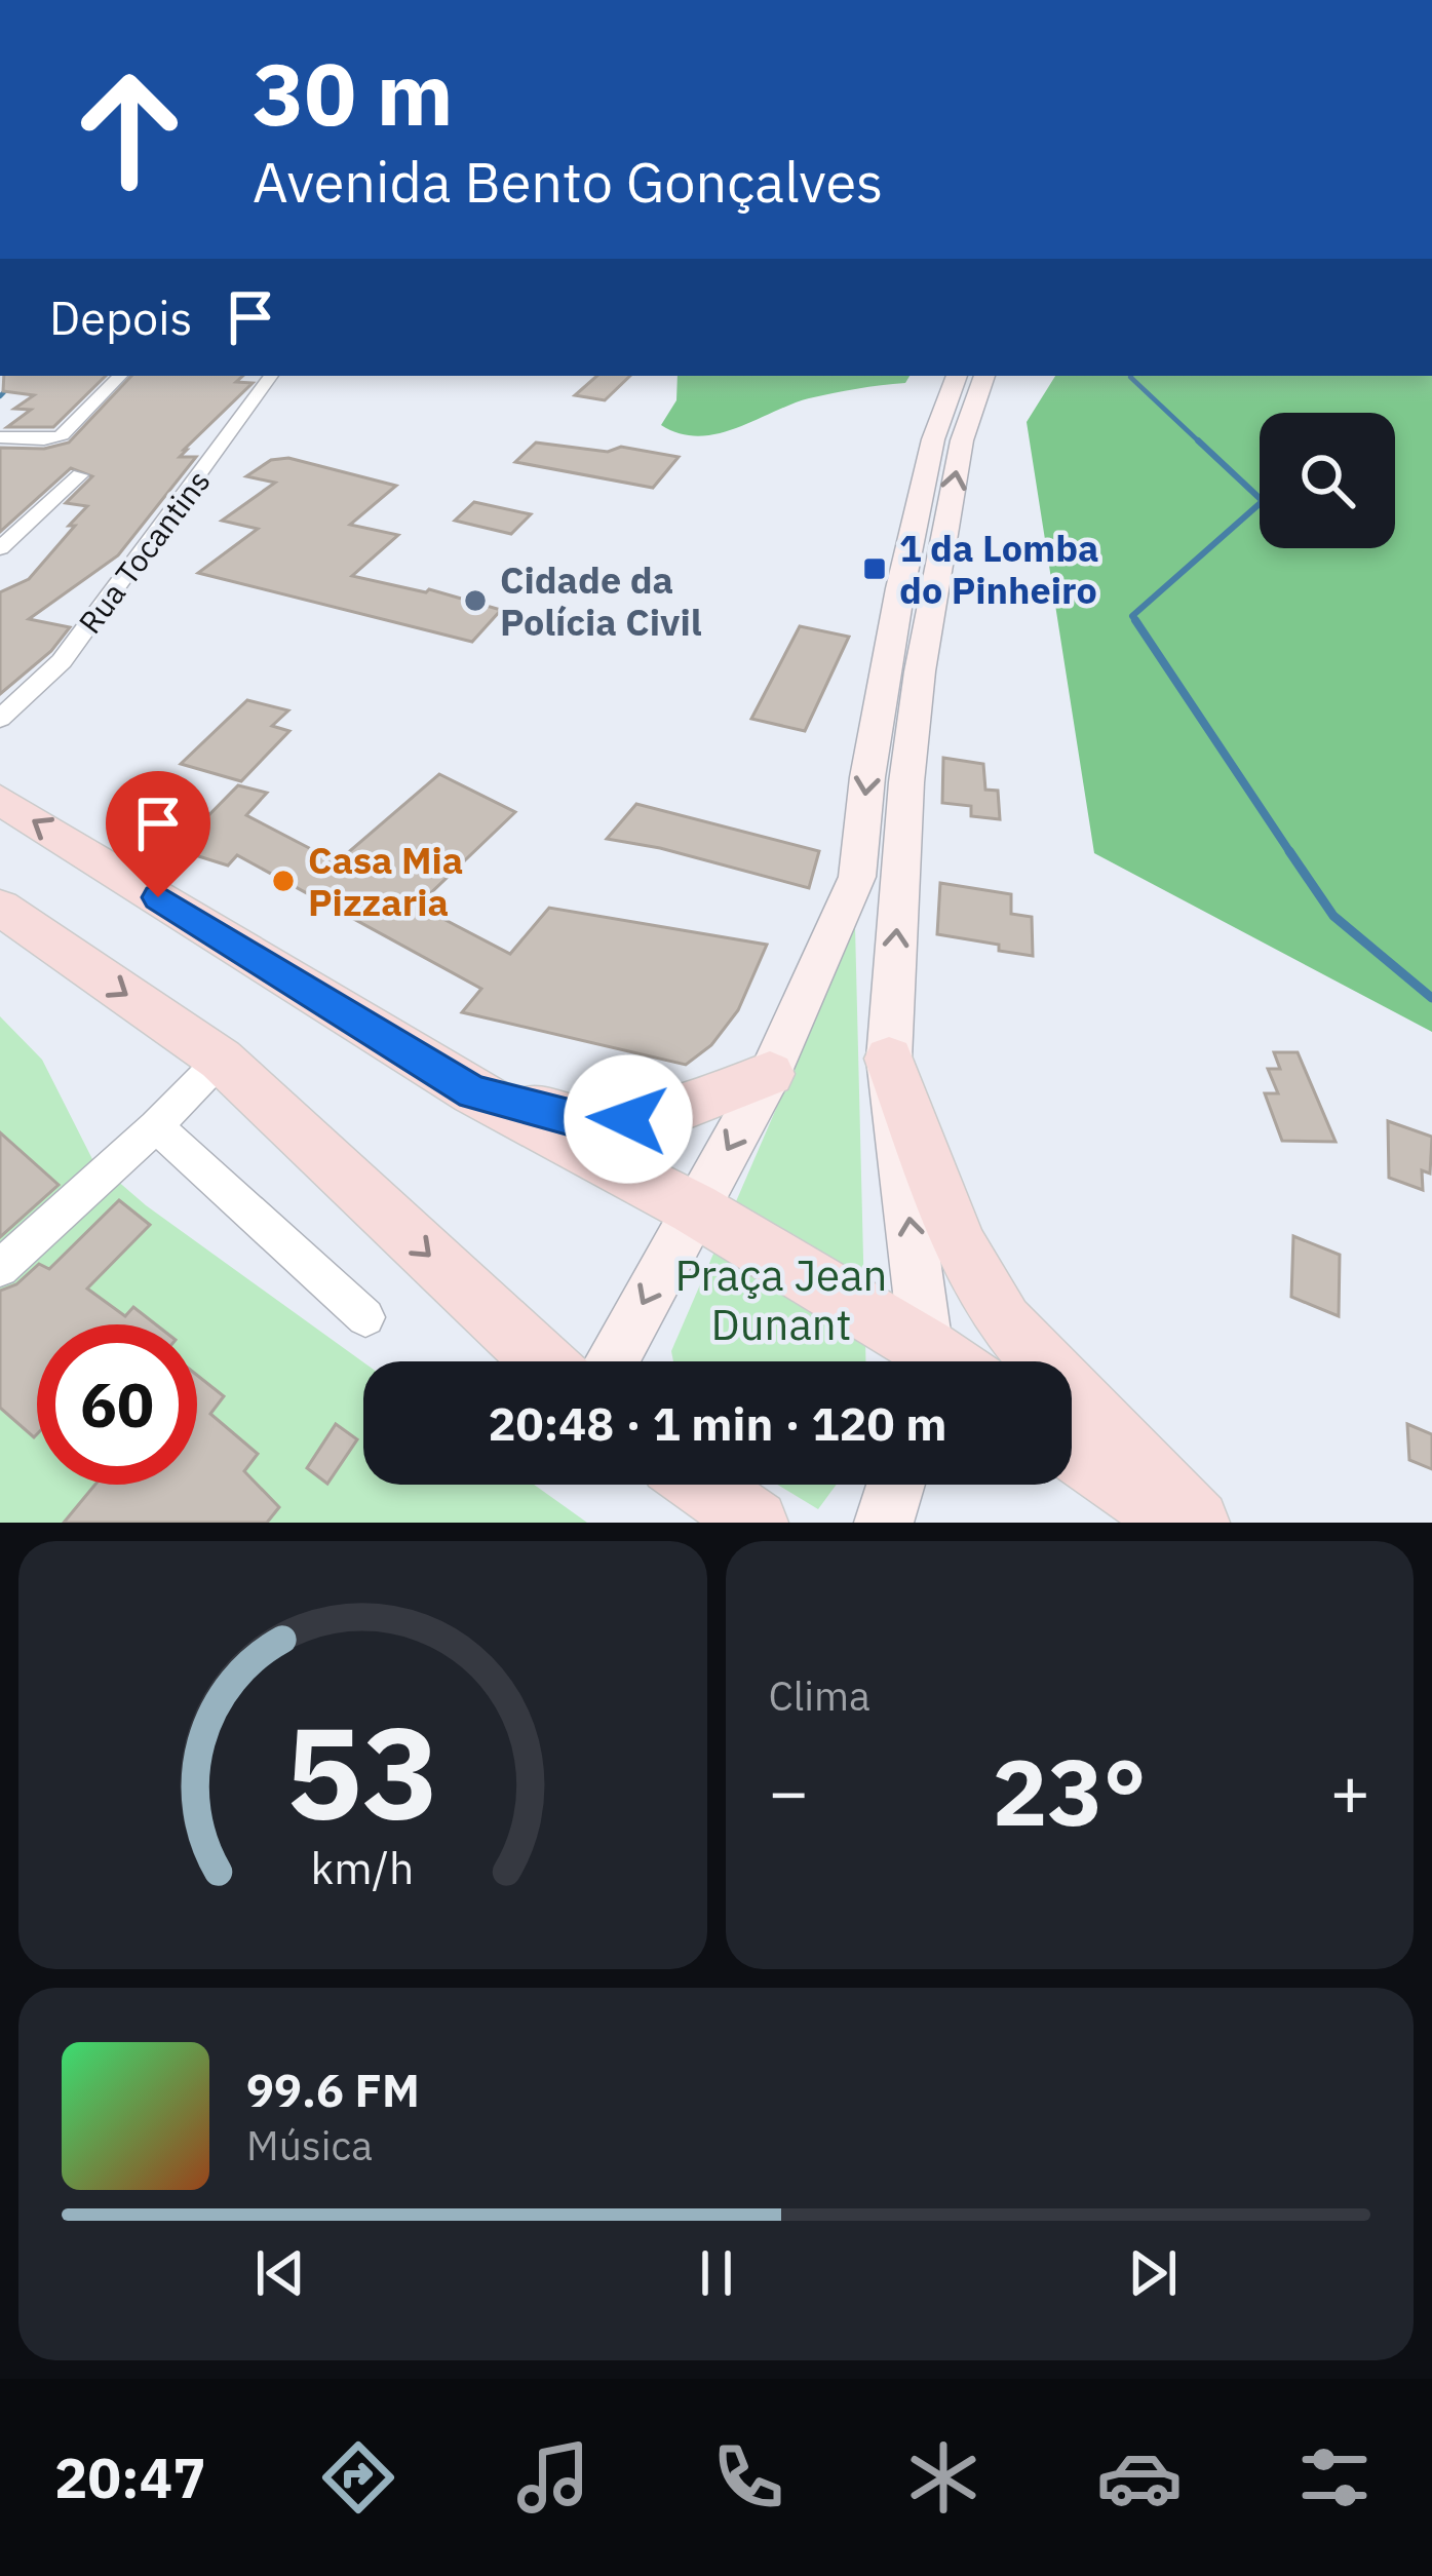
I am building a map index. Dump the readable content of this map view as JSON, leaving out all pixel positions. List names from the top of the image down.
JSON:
{
  "streets": {
    "street": ["Rua Tocantins"]
  },
  "parks": ["Praça Jean Dunant"],
  "places": {
    "transit": ["1 da Lomba do Pinheiro"],
    "other": ["Cidade da Polícia Civil", "Casa Mia Pizzaria"]
  },
  "page": {
    "turn": ["30 m", "Avenida Bento Gonçalves"],
    "then": "Depois",
    "limit": "60",
    "trip": "20:48 · 1 min · 120 m",
    "tile": "Clima",
    "heat": ["−", "23°", "+"],
    "song": ["99.6 FM", "Música"],
    "tabs": "20:47",
    "gauge": ["53", "km/h"]
  }
}
